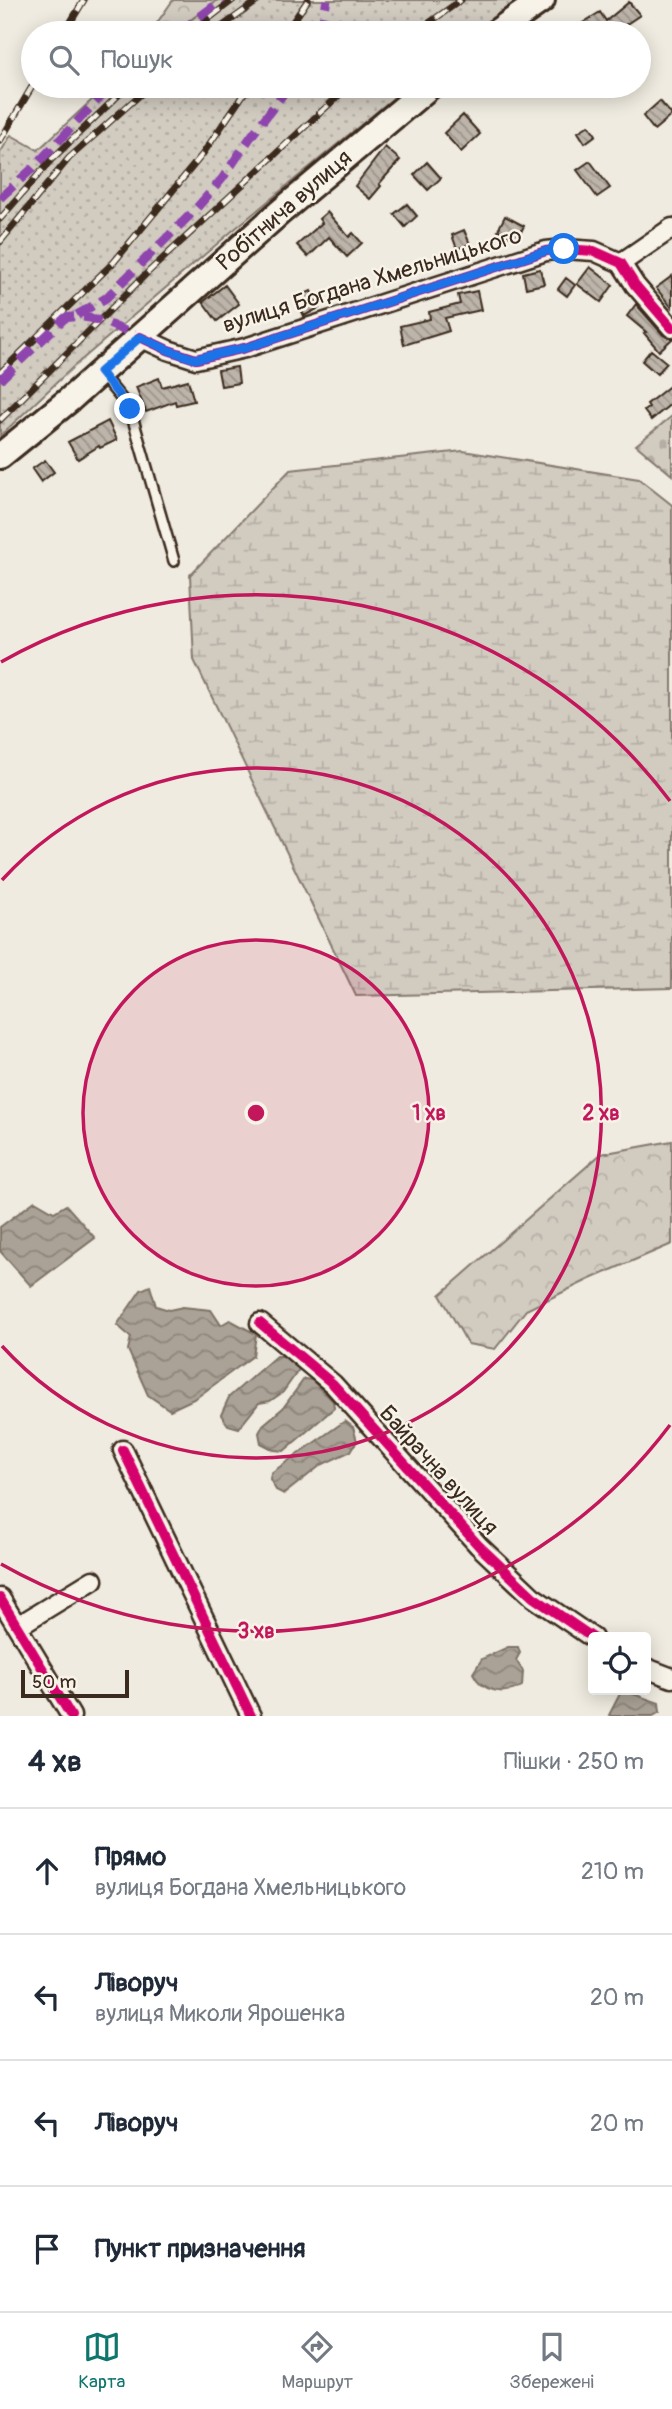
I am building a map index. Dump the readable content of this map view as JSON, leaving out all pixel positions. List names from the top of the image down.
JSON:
{
  "streets": {
    "street": ["Робітнича вулиця", "вулиця Богдана Хмельницького", "Байрачна вулиця"]
  },
  "crossings": [
    ["Робітнича вулиця", "вулиця Богдана Хмельницького"]
  ],
  "scale_bar": "50 m",
  "page": {
    "search": "Пошук",
    "scale": "50 m",
    "heading": ["4 хв", "Пішки · 250 m"],
    "list": [
      ["Прямо", "вулиця Богдана Хмельницького", "210 m"],
      ["Ліворуч", "вулиця Миколи Ярошенка", "20 m"],
      ["Ліворуч", "20 m"],
      "Пункт призначення"
    ],
    "nav": ["Карта", "Маршрут", "Збережені"]
  },
  "rings": ["1 хв", "2 хв", "3 хв"]
}
